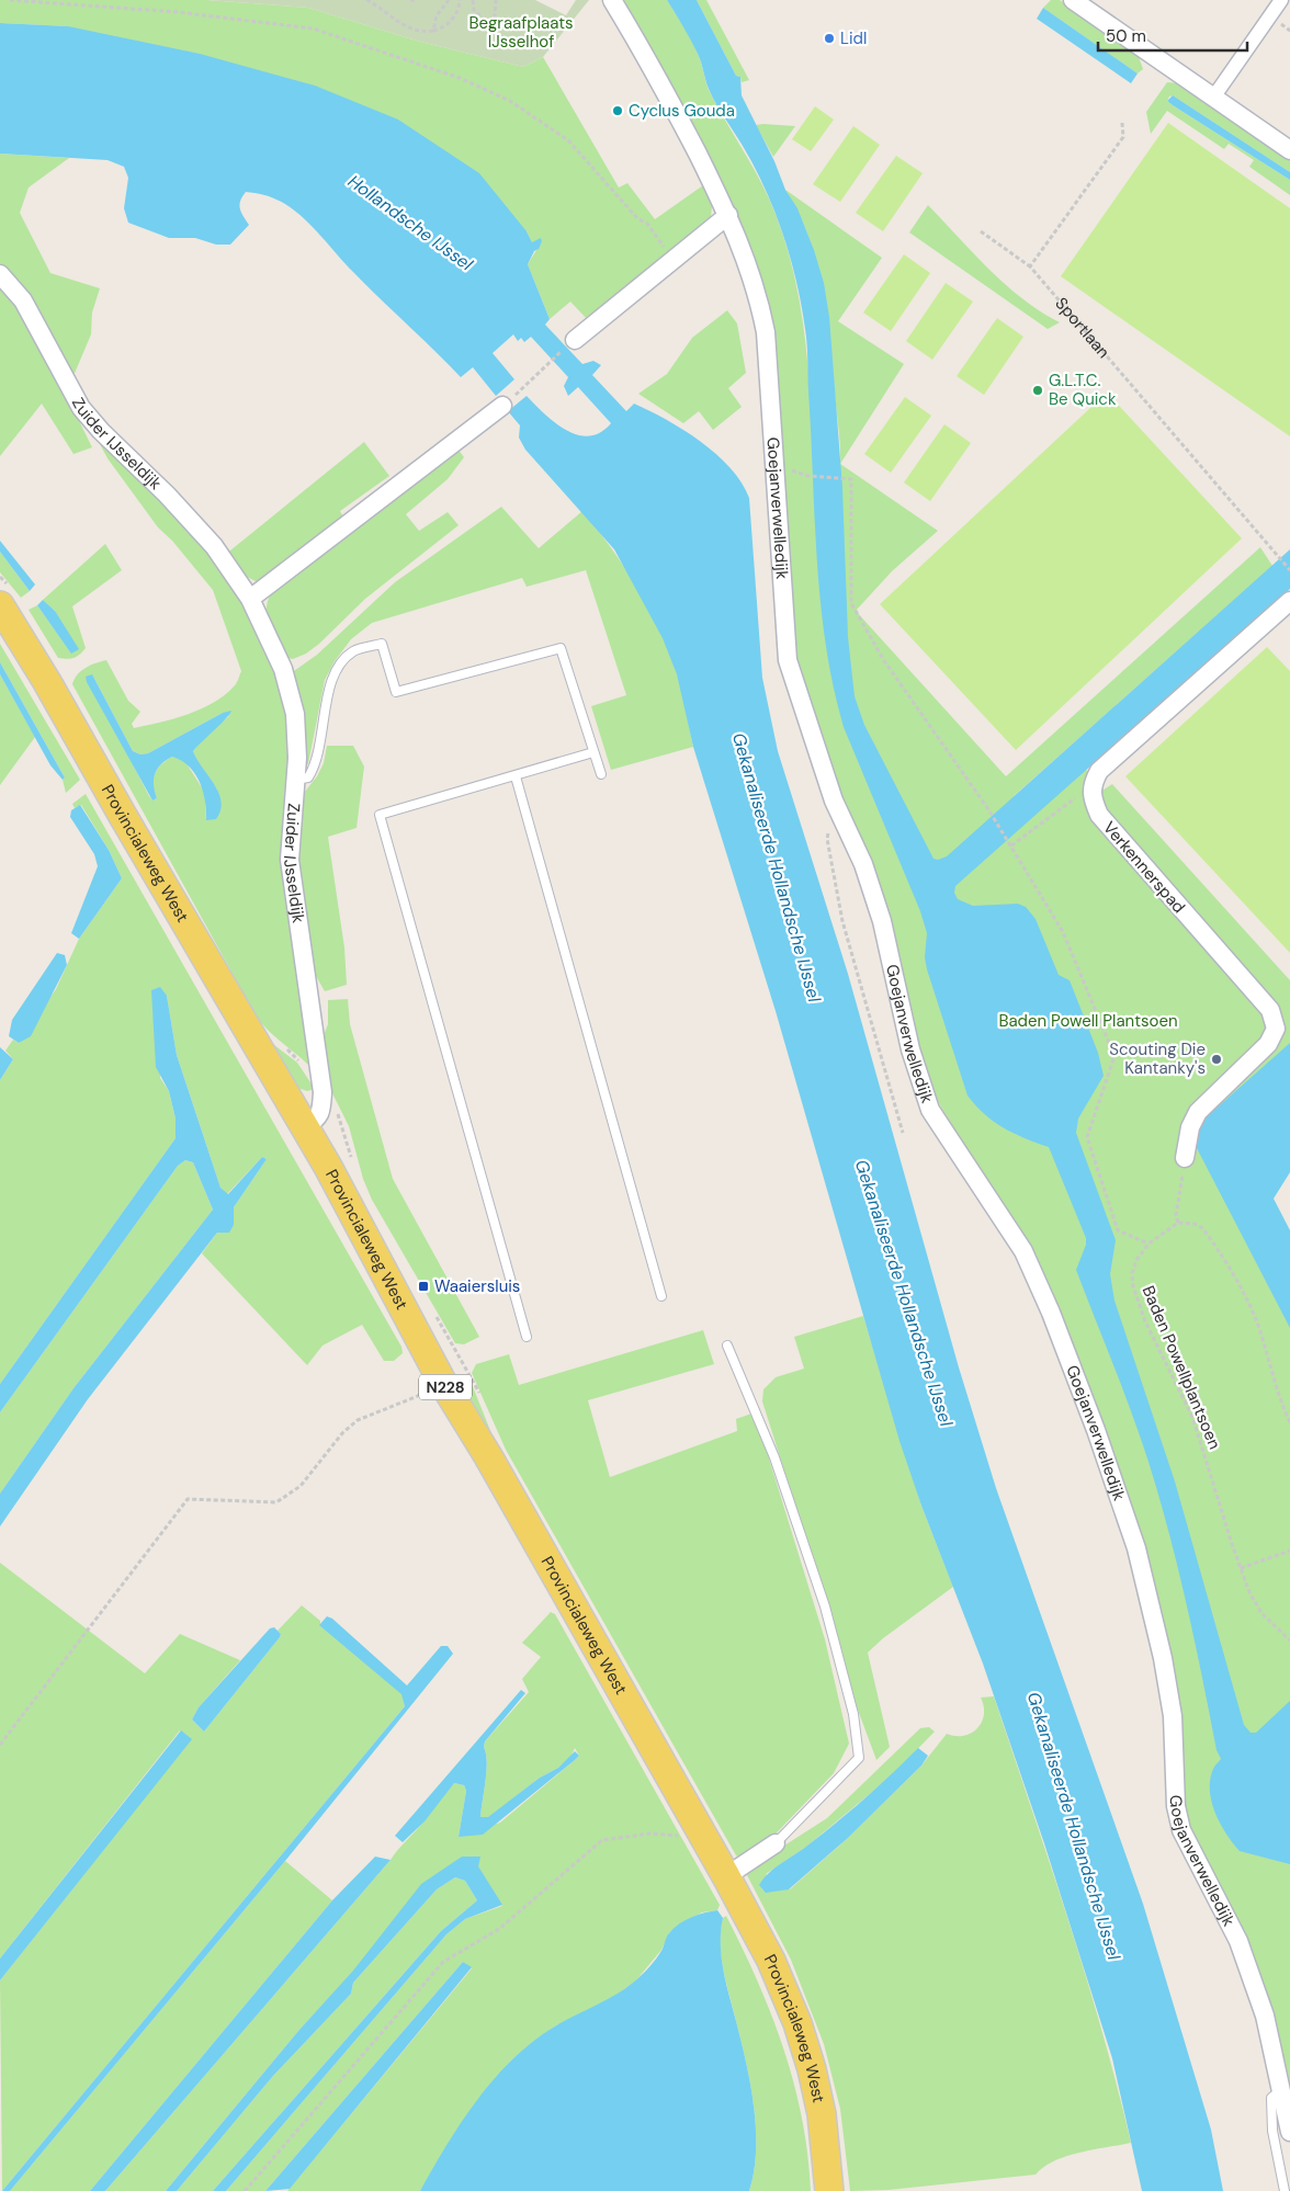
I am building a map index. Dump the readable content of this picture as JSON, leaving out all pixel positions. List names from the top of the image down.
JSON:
{
  "streets": {
    "main road": ["Provincialeweg West", "N228"],
    "street": ["Zuider IJsseldijk", "Goejanverwelledijk", "Verkennerspad"],
    "path": ["Sportlaan", "Baden Powellplantsoen"]
  },
  "crossings": [
    ["Zuider IJsseldijk", "Provincialeweg West"]
  ],
  "water": ["Hollandsche IJssel", "Gekanaliseerde Hollandsche IJssel"],
  "parks": ["Begraafplaats IJsselhof", "Baden Powell Plantsoen"],
  "places": {
    "other": [
      "Lidl",
      "Cyclus Gouda",
      "G.L.T.C. Be Quick",
      "Scouting Die Kantanky's"
    ],
    "transit": ["Waaiersluis"]
  },
  "scale_bar": "50 m"
}
